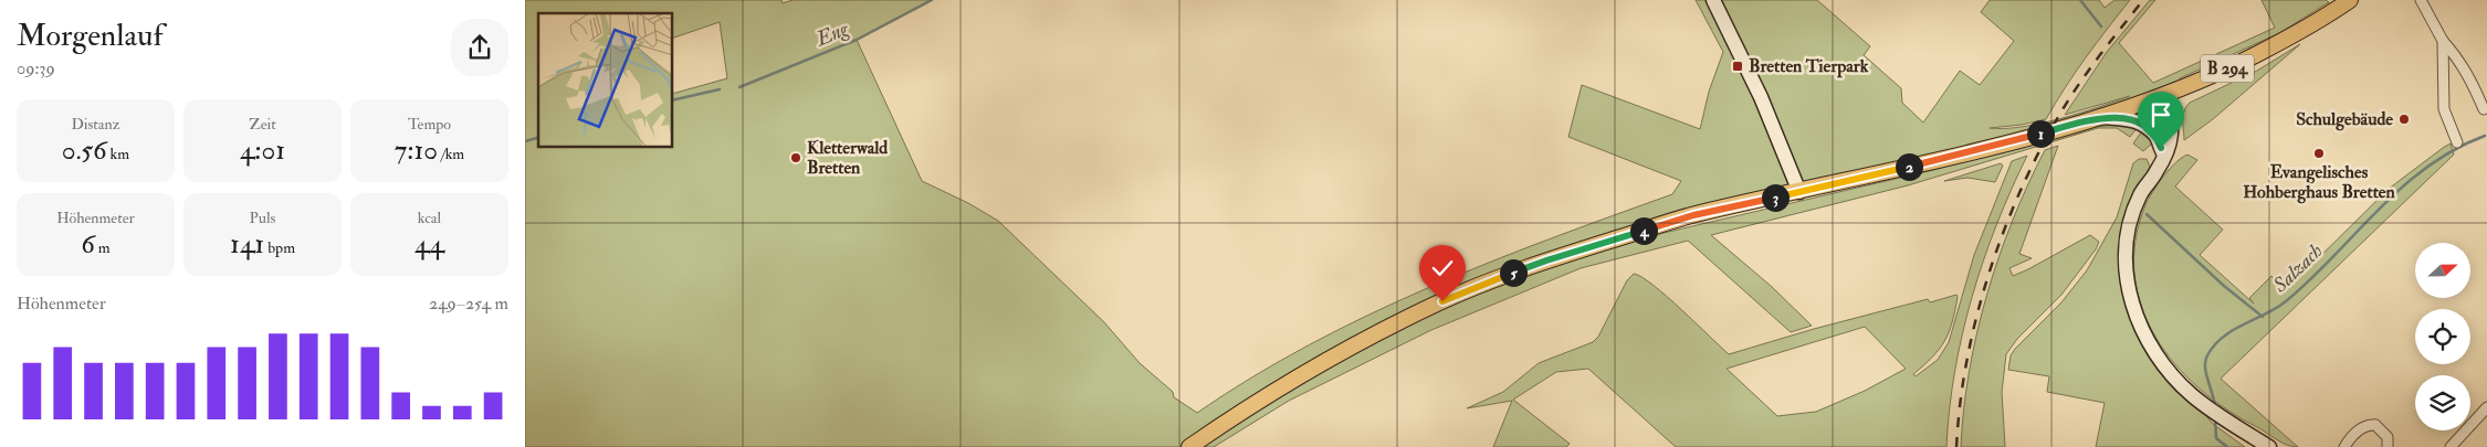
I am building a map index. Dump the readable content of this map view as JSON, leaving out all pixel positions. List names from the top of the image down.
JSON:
{
  "streets": {
    "main road": ["B 294"]
  },
  "water": ["Eng", "Salzach"],
  "places": {
    "transit": ["Bretten Tierpark"],
    "other": ["Schulgebäude", "Evangelisches Hohberghaus Bretten", "Kletterwald Bretten"]
  },
  "north": "right",
  "page": {
    "heading": ["Morgenlauf", "09:39"],
    "stats": [
      ["Distanz", "0.56 km"],
      ["Zeit", "4:01"],
      ["Tempo", "7:10 /km"],
      ["Höhenmeter", "6 m"],
      ["Puls", "141 bpm"],
      ["kcal", "44"]
    ],
    "pins": [
      "1",
      "2",
      "3",
      "4",
      "5"
    ],
    "chart": ["Höhenmeter", "249–254 m"]
  }
}
